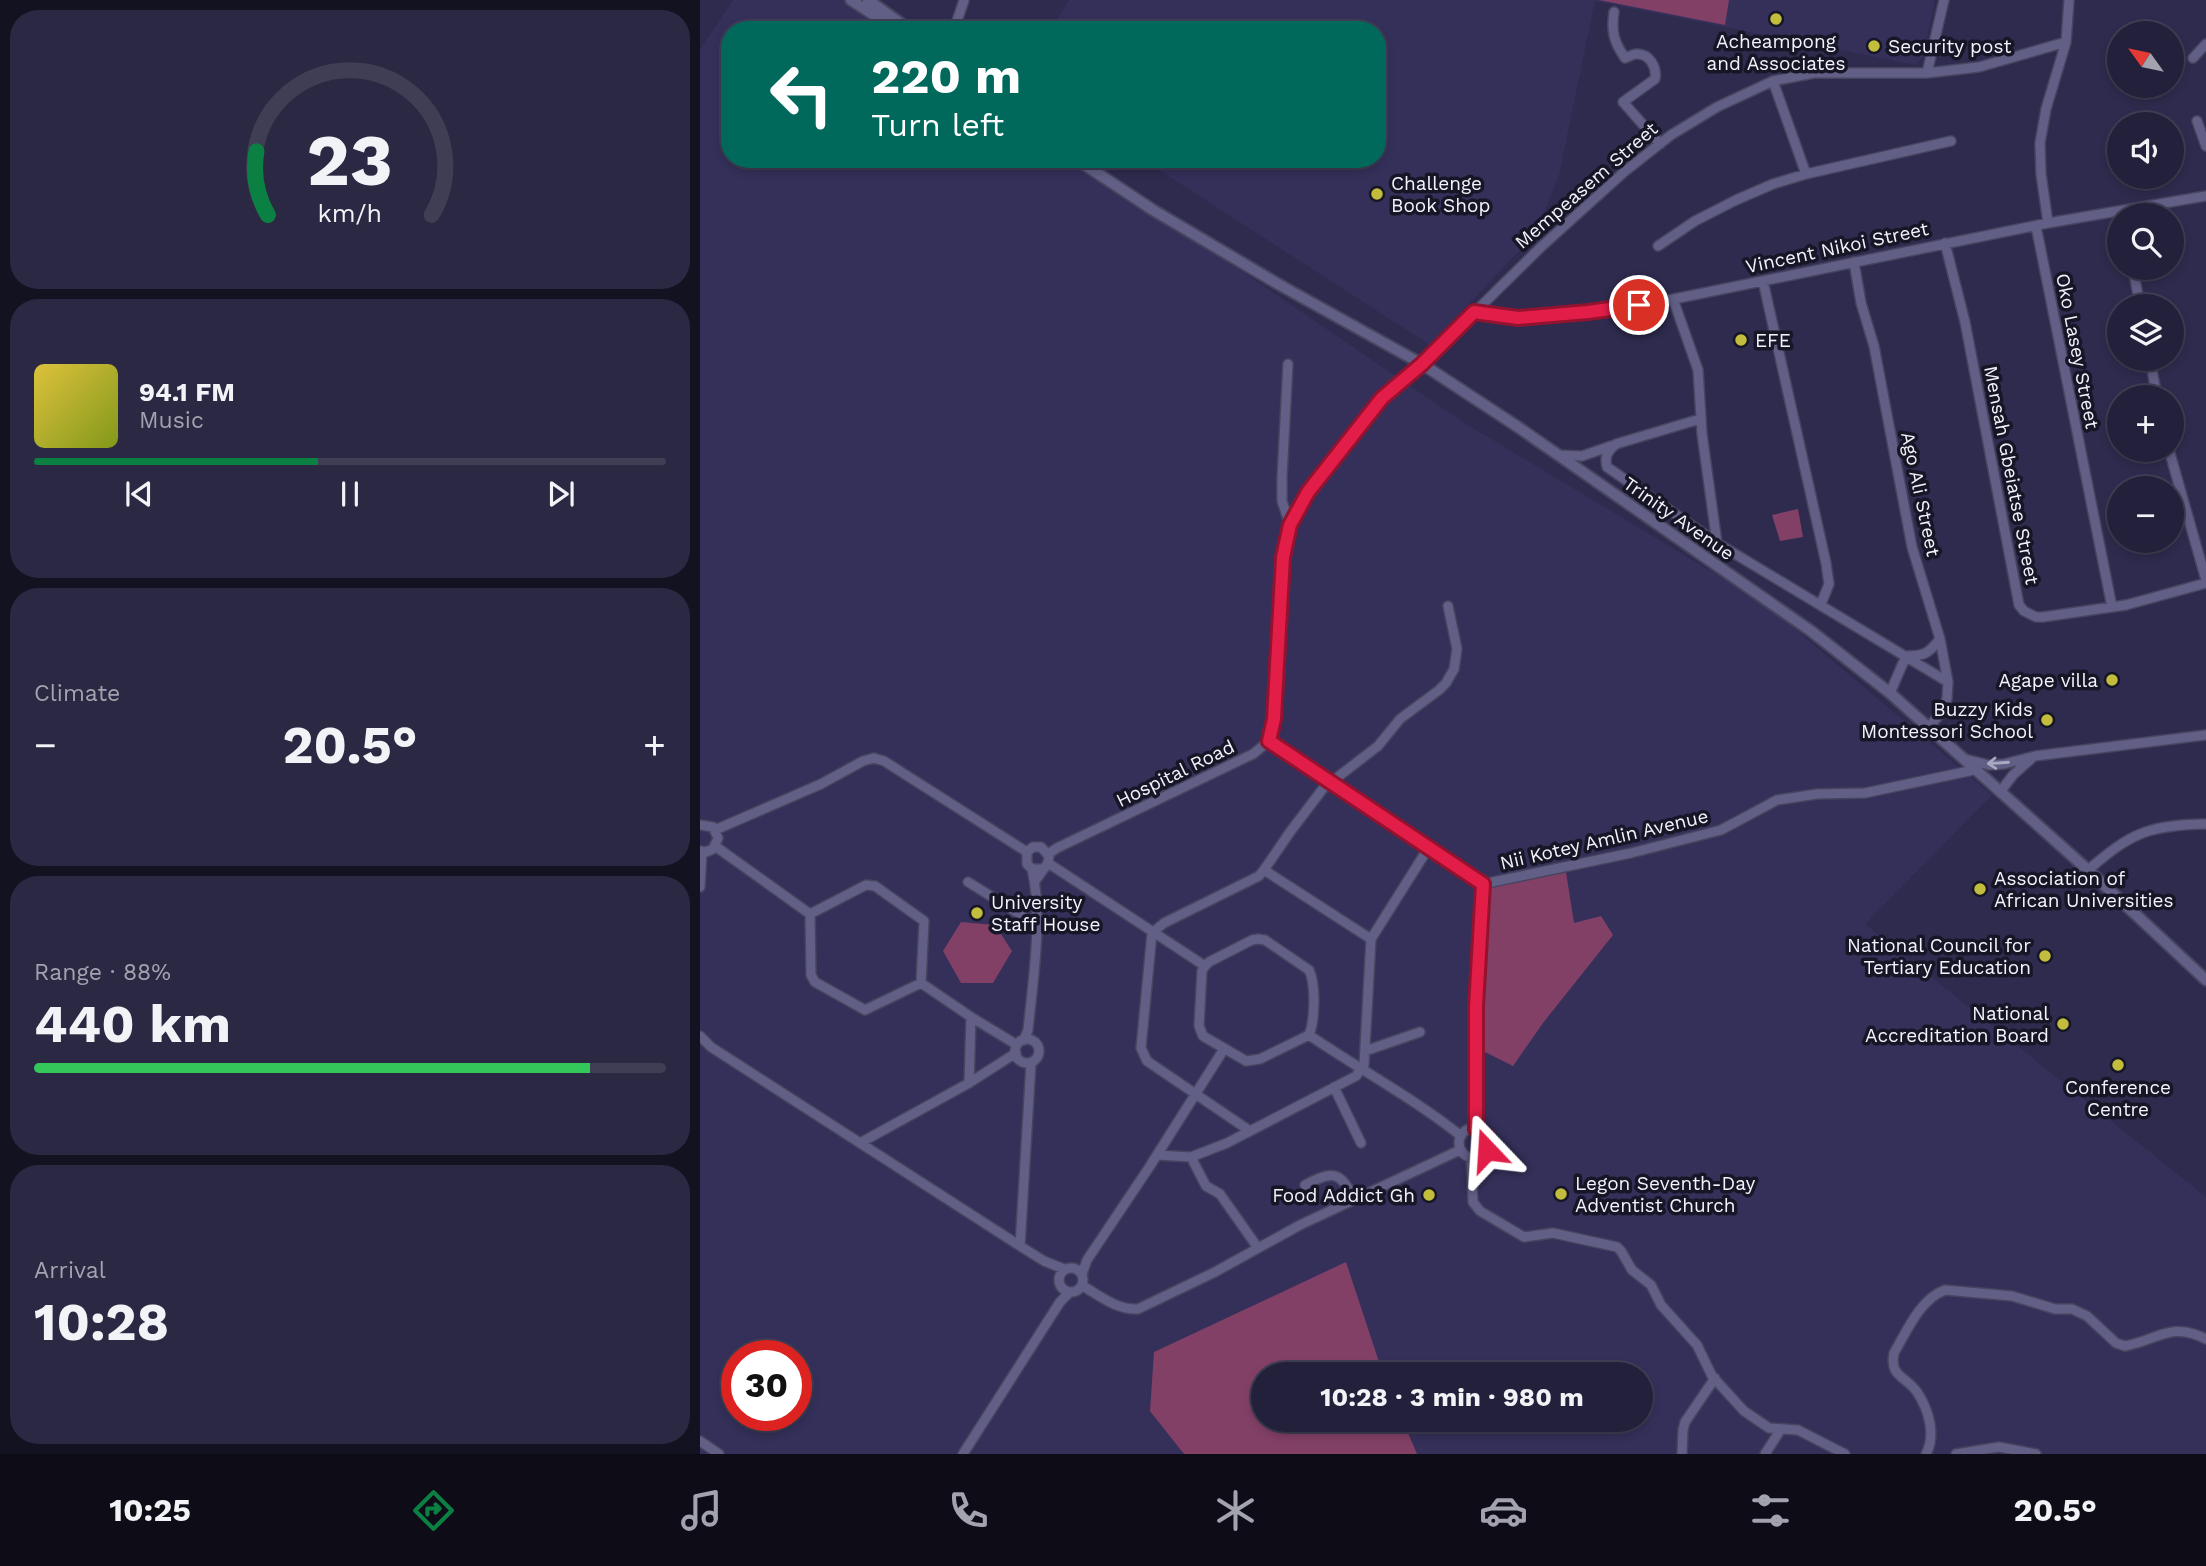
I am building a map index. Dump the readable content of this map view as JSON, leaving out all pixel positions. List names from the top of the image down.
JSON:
{
  "streets": {
    "street": [
      "Mempeasem Street",
      "Vincent Nikoi Street",
      "Oko Lasey Street",
      "Mensah Gbeiatse Street",
      "Ago Ali Street",
      "Trinity Avenue",
      "Hospital Road",
      "Nii Kotey Amlin Avenue"
    ]
  },
  "crossings": [
    ["Mempeasem Street", "Vincent Nikoi Street"],
    ["Mempeasem Street", "Trinity Avenue"],
    ["Vincent Nikoi Street", "Oko Lasey Street"],
    ["Vincent Nikoi Street", "Mensah Gbeiatse Street"],
    ["Vincent Nikoi Street", "Ago Ali Street"],
    ["Oko Lasey Street", "Mensah Gbeiatse Street"],
    ["Ago Ali Street", "Trinity Avenue"],
    ["Trinity Avenue", "Nii Kotey Amlin Avenue"]
  ],
  "places": [
    "Acheampong and Associates",
    "Security post",
    "Challenge Book Shop",
    "EFE",
    "Agape villa",
    "Buzzy Kids Montessori School",
    "Association of African Universities",
    "University Staff House",
    "National Council for Tertiary Education",
    "National Accreditation Board",
    "Conference Centre",
    "Legon Seventh-Day Adventist Church",
    "Food Addict Gh"
  ],
  "north": "top left",
  "page": {
    "map_buttons": ["+", "−"],
    "turn": ["220 m", "Turn left"],
    "song": ["94.1 FM", "Music"],
    "tile": [
      "Climate",
      ["Range · 88%", "440 km"],
      ["Arrival", "10:28"]
    ],
    "heat": ["−", "20.5°", "+"],
    "limit": "30",
    "trip": "10:28 · 3 min · 980 m",
    "tabs": ["10:25", "20.5°"],
    "gauge": ["23", "km/h"]
  }
}
